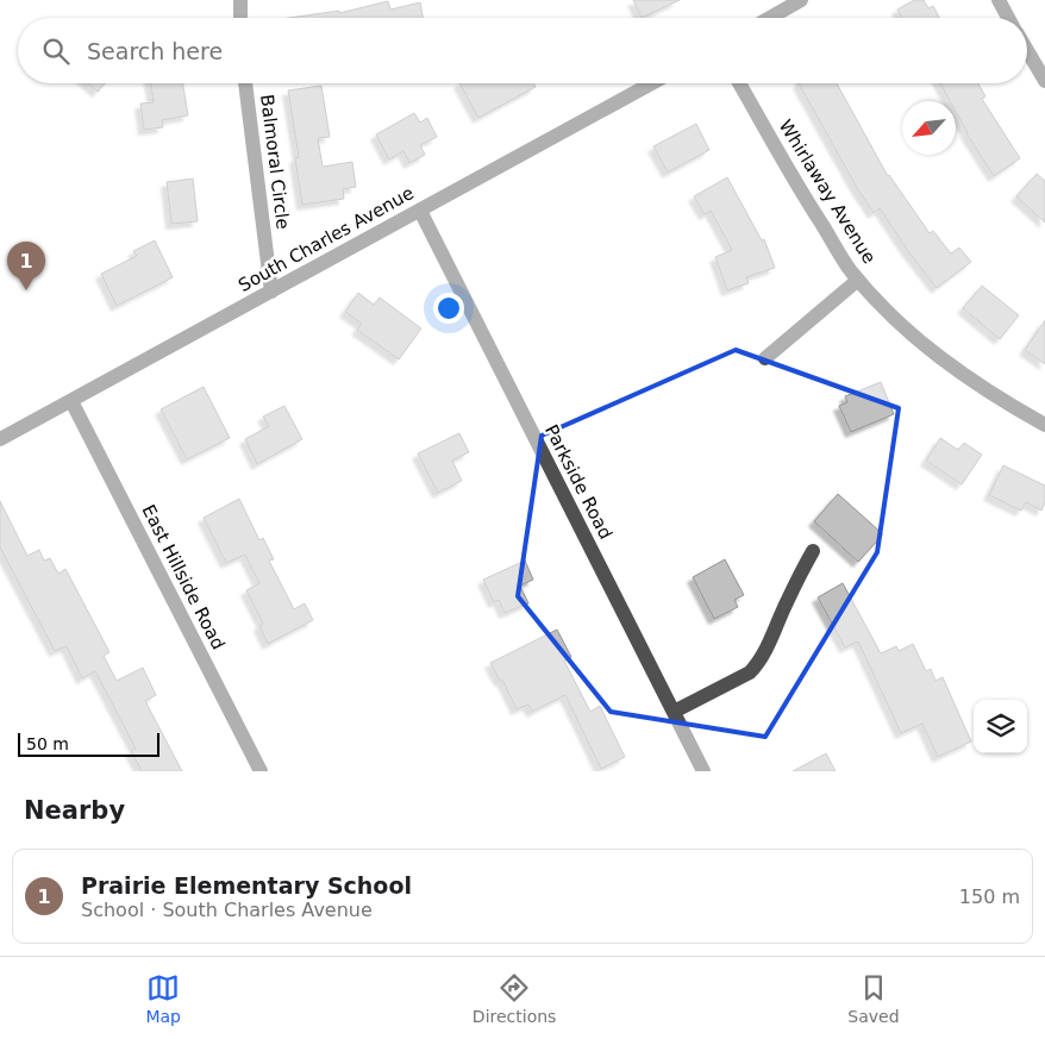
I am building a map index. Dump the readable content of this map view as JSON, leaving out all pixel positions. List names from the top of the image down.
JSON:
{
  "streets": {
    "street": [
      "Balmoral Circle",
      "Whirlaway Avenue",
      "South Charles Avenue",
      "Parkside Road",
      "East Hillside Road"
    ]
  },
  "crossings": [
    ["Balmoral Circle", "South Charles Avenue"],
    ["South Charles Avenue", "Parkside Road"],
    ["South Charles Avenue", "East Hillside Road"]
  ],
  "scale_bar": "50 m",
  "north": "bottom left",
  "page": {
    "search": "Search here",
    "pins": "1",
    "scale": "50 m",
    "heading": "Nearby",
    "list": [
      {
        "mark": "1",
        "name": "Prairie Elementary School",
        "note": "School · South Charles Avenue",
        "value": "150 m"
      }
    ],
    "nav": ["Map", "Directions", "Saved"]
  }
}
